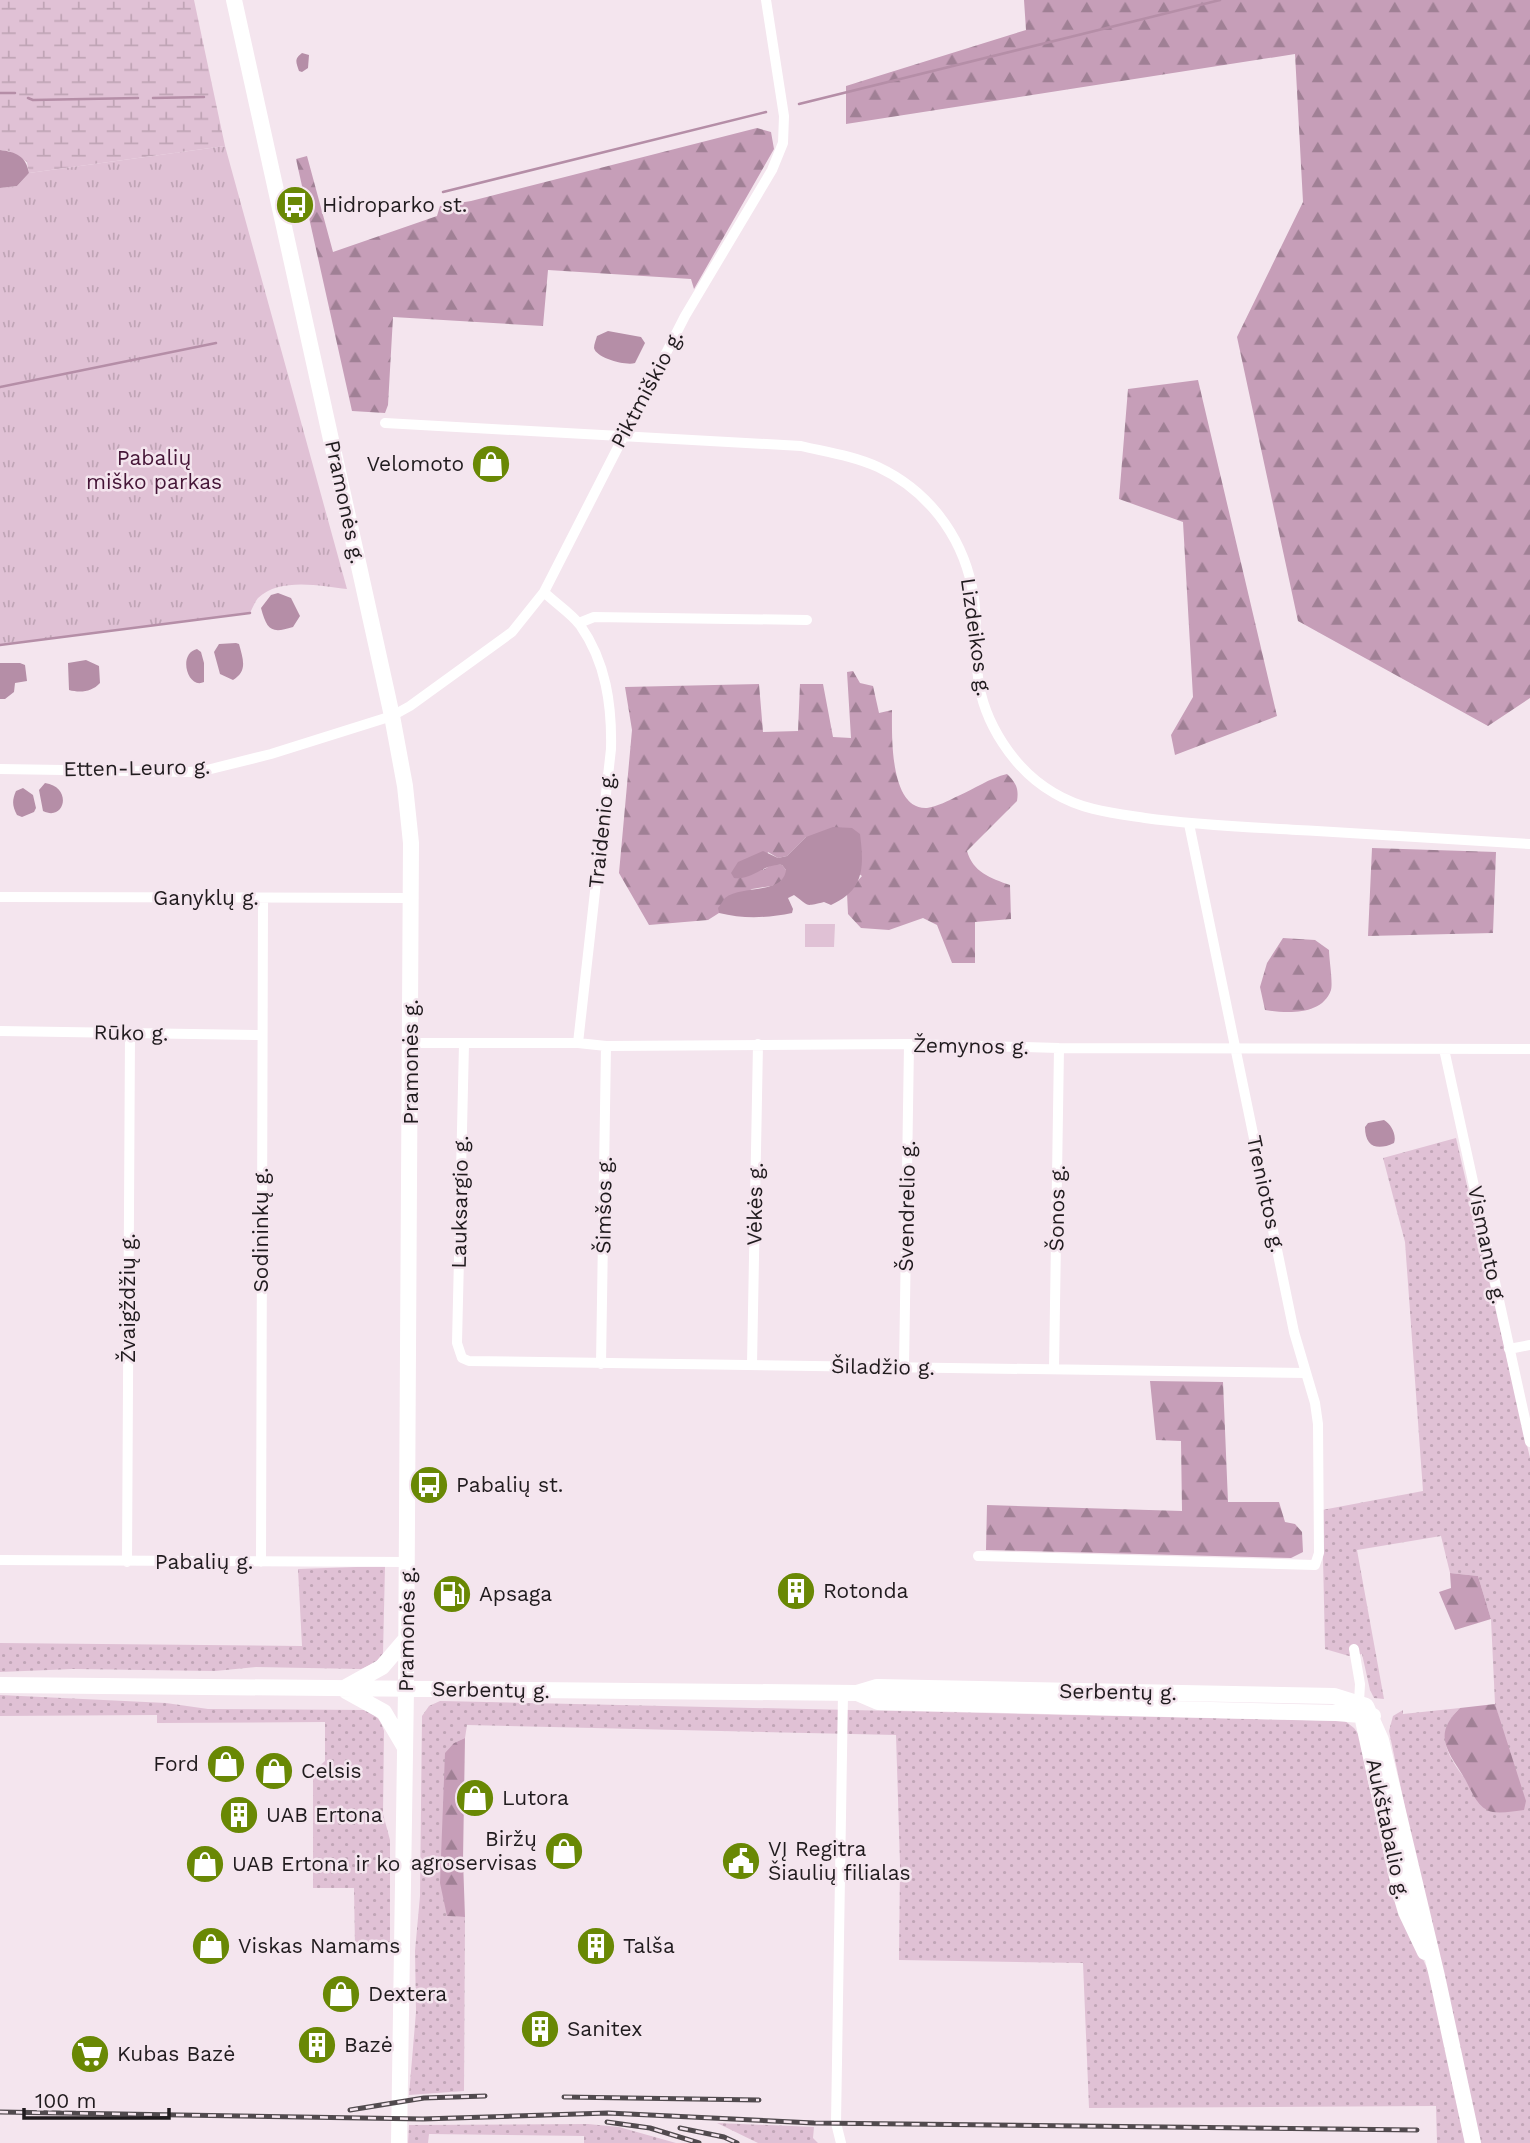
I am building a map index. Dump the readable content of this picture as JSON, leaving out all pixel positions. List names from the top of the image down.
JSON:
{
  "streets": {
    "main road": ["Pramonės g.", "Serbentų g.", "Aukštabalio g."],
    "street": [
      "Piktmiškio g.",
      "Lizdeikos g.",
      "Etten-Leuro g.",
      "Traidenio g.",
      "Ganyklų g.",
      "Rūko g.",
      "Žemynos g.",
      "Treniotos g.",
      "Lauksargio g.",
      "Vėkės g.",
      "Šimšos g.",
      "Švendrelio g.",
      "Šonos g.",
      "Sodininkų g.",
      "Vismanto g.",
      "Žvaigždžių g.",
      "Šiladžio g.",
      "Pabalių g."
    ]
  },
  "crossings": [
    ["Piktmiškio g.", "Pramonės g."],
    ["Piktmiškio g.", "Lizdeikos g."],
    ["Piktmiškio g.", "Etten-Leuro g."],
    ["Piktmiškio g.", "Traidenio g."],
    ["Pramonės g.", "Etten-Leuro g."],
    ["Pramonės g.", "Ganyklų g."],
    ["Pramonės g.", "Žemynos g."],
    ["Pramonės g.", "Pabalių g."],
    ["Pramonės g.", "Serbentų g."],
    ["Lizdeikos g.", "Treniotos g."],
    ["Traidenio g.", "Žemynos g."],
    ["Ganyklų g.", "Sodininkų g."],
    ["Rūko g.", "Sodininkų g."],
    ["Rūko g.", "Žvaigždžių g."],
    ["Žemynos g.", "Treniotos g."],
    ["Žemynos g.", "Lauksargio g."],
    ["Žemynos g.", "Vėkės g."],
    ["Žemynos g.", "Šimšos g."],
    ["Žemynos g.", "Švendrelio g."],
    ["Žemynos g.", "Šonos g."],
    ["Žemynos g.", "Vismanto g."],
    ["Treniotos g.", "Šiladžio g."],
    ["Lauksargio g.", "Šiladžio g."],
    ["Vėkės g.", "Šiladžio g."],
    ["Šimšos g.", "Šiladžio g."],
    ["Švendrelio g.", "Šiladžio g."],
    ["Šonos g.", "Šiladžio g."],
    ["Sodininkų g.", "Pabalių g."],
    ["Žvaigždžių g.", "Pabalių g."],
    ["Serbentų g.", "Aukštabalio g."]
  ],
  "parks": ["Pabalių miško parkas"],
  "places": {
    "bus stop": ["Hidroparko st.", "Pabalių st."],
    "shop": [
      "Velomoto",
      "Ford",
      "Celsis",
      "Lutora",
      "Biržų agroservisas",
      "UAB Ertona ir ko",
      "Viskas Namams",
      "Dextera"
    ],
    "building": [
      "Rotonda",
      "UAB Ertona",
      "Talša",
      "Sanitex",
      "Bazė"
    ],
    "fuel station": ["Apsaga"],
    "public building": ["VĮ Regitra Šiaulių filialas"],
    "supermarket": ["Kubas Bazė"]
  },
  "scale_bar": "100 m"
}
